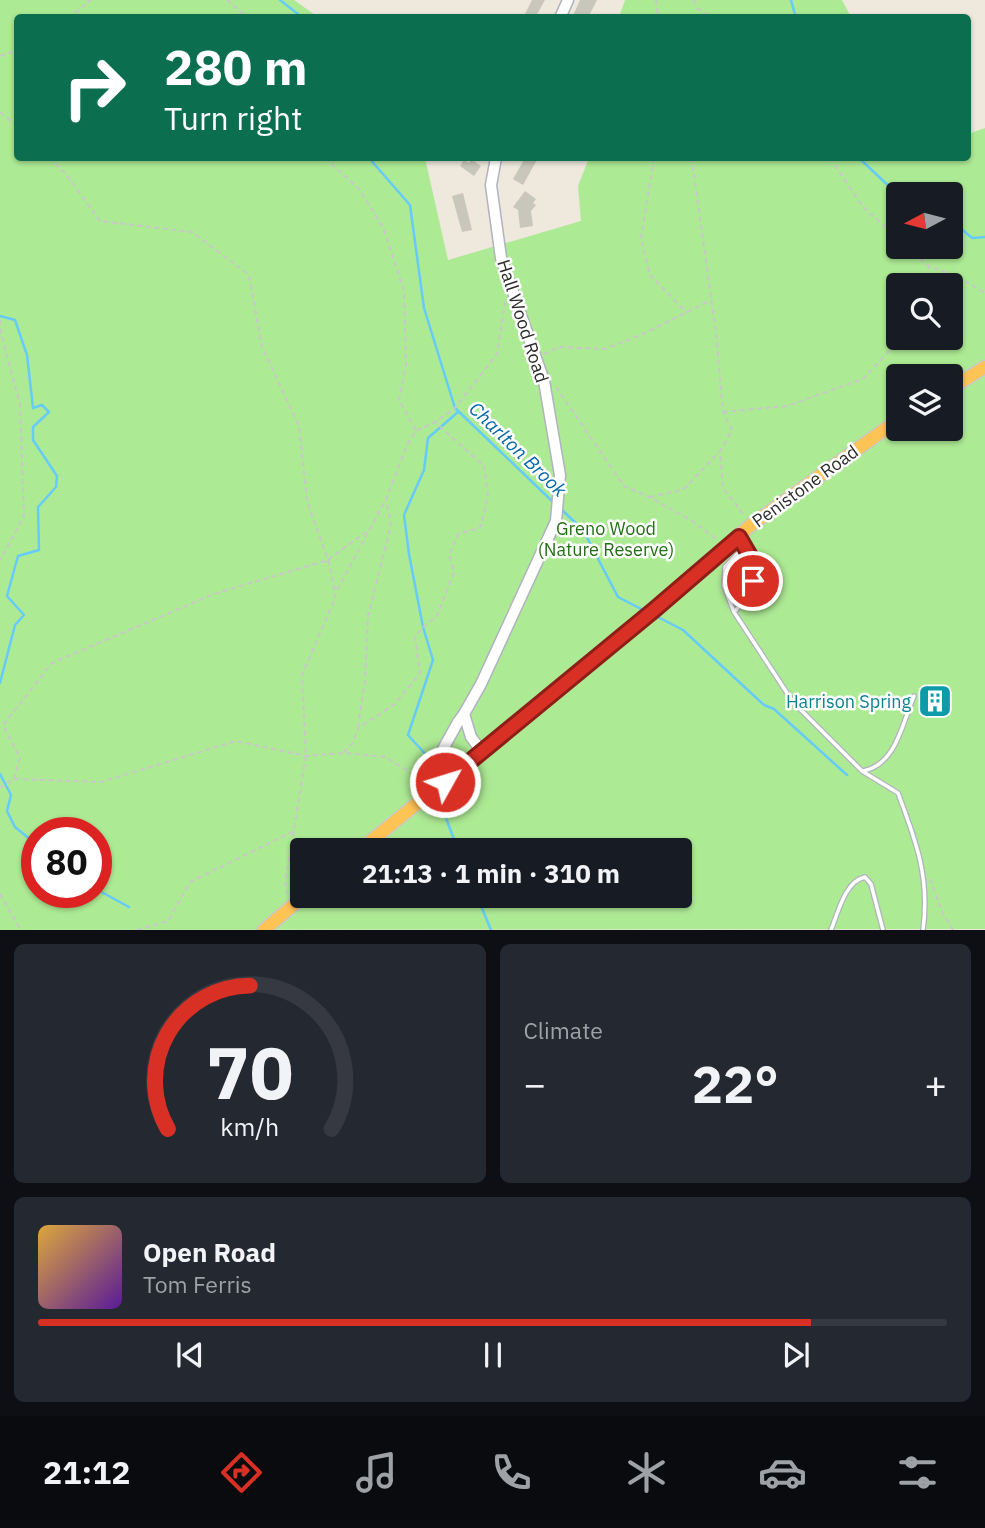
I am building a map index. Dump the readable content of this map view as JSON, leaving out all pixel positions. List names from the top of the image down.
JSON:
{
  "streets": {
    "highway": ["Penistone Road"],
    "main road": ["Hall Wood Road"]
  },
  "crossings": [
    ["Hall Wood Road", "Penistone Road"]
  ],
  "water": ["Charlton Brook"],
  "parks": ["Greno Wood (Nature Reserve)"],
  "places": {
    "building": ["Harrison Spring"]
  },
  "north": "left",
  "page": {
    "turn": ["280 m", "Turn right"],
    "limit": "80",
    "trip": "21:13 · 1 min · 310 m",
    "tile": "Climate",
    "heat": ["−", "22°", "+"],
    "song": ["Open Road", "Tom Ferris"],
    "tabs": "21:12",
    "gauge": ["70", "km/h"]
  }
}
